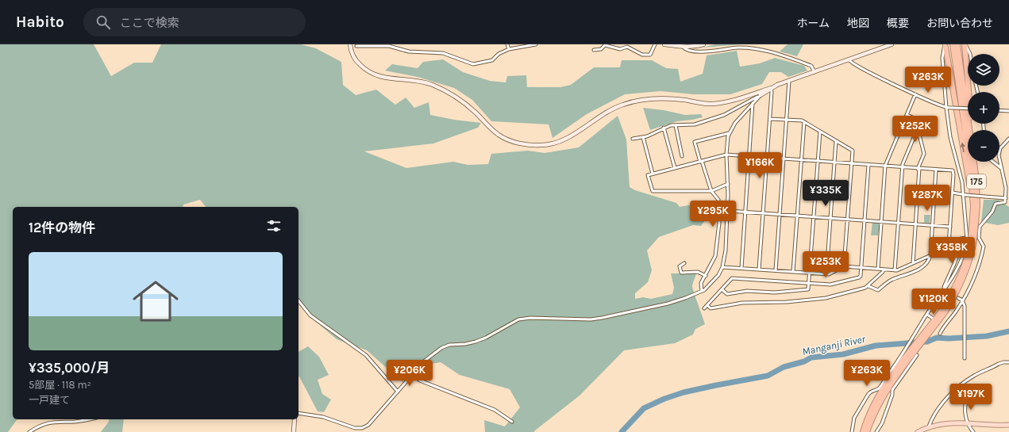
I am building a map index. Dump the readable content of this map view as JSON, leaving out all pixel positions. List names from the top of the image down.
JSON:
{
  "streets": {
    "highway": ["175"]
  },
  "water": ["Manganji River"],
  "page": {
    "header": "Habito",
    "search": "ここで検索",
    "nav": [
      "ホーム",
      "地図",
      "概要",
      "お問い合わせ"
    ],
    "map_buttons": ["+", "−"],
    "price": [
      "¥263K",
      "¥252K",
      "¥166K",
      "¥335K",
      "¥287K",
      "¥295K",
      "¥358K",
      "¥253K",
      "¥120K",
      "¥206K",
      "¥263K",
      "¥197K"
    ],
    "heading": "12件の物件",
    "list": [
      {
        "name": "¥335,000/月",
        "note": "5部屋 · 118 m² · 一戸建て"
      }
    ]
  }
}
